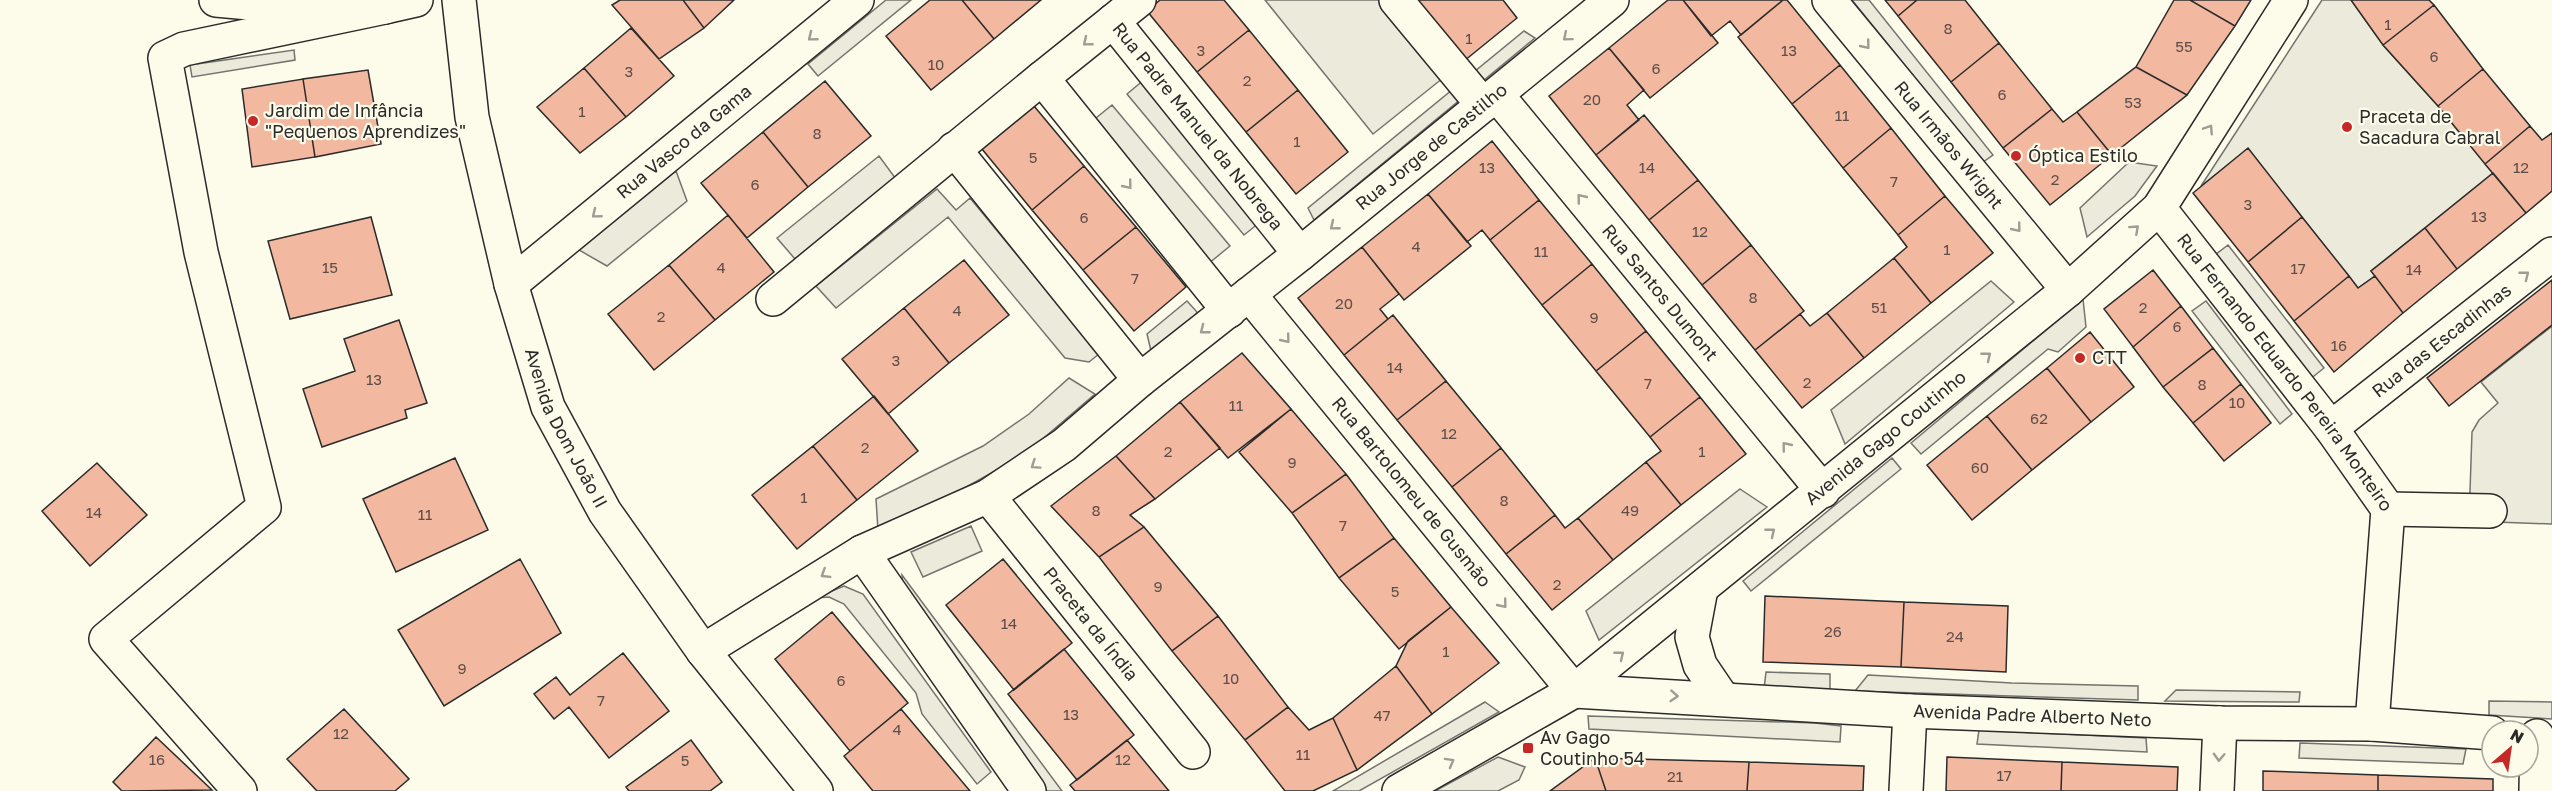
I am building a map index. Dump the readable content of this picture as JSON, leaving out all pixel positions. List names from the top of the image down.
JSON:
{
  "streets": {
    "street": [
      "Rua Padre Manuel da Nobrega",
      "Rua Vasco da Gama",
      "Rua Irmãos Wright",
      "Rua Jorge de Castilho",
      "Rua Santos Dumont",
      "Rua das Escadinhas",
      "Rua Fernando Eduardo Pereira Monteiro",
      "Avenida Dom João II",
      "Avenida Gago Coutinho",
      "Rua Bartolomeu de Gusmão",
      "Praceta da Índia",
      "Avenida Padre Alberto Neto"
    ]
  },
  "crossings": [
    ["Rua Padre Manuel da Nobrega", "Rua Jorge de Castilho"],
    ["Rua Vasco da Gama", "Avenida Dom João II"],
    ["Rua Irmãos Wright", "Avenida Gago Coutinho"],
    ["Rua Jorge de Castilho", "Rua Santos Dumont"],
    ["Rua Jorge de Castilho", "Rua Bartolomeu de Gusmão"],
    ["Rua Santos Dumont", "Avenida Gago Coutinho"],
    ["Rua das Escadinhas", "Rua Fernando Eduardo Pereira Monteiro"],
    ["Rua Fernando Eduardo Pereira Monteiro", "Avenida Gago Coutinho"],
    ["Rua Fernando Eduardo Pereira Monteiro", "Avenida Padre Alberto Neto"],
    ["Avenida Gago Coutinho", "Rua Bartolomeu de Gusmão"],
    ["Avenida Gago Coutinho", "Avenida Padre Alberto Neto"],
    ["Rua Bartolomeu de Gusmão", "Avenida Padre Alberto Neto"]
  ],
  "one_way": [
    "Rua Vasco da Gama",
    "Rua Irmãos Wright",
    "Rua Jorge de Castilho",
    "Rua Santos Dumont",
    "Rua das Escadinhas",
    "Avenida Gago Coutinho",
    "Rua Bartolomeu de Gusmão"
  ],
  "places": {
    "other": [
      "Jardim de Infância \"Pequenos Aprendizes\"",
      "Praceta de Sacadura Cabral",
      "Óptica Estilo",
      "CTT"
    ],
    "transit": ["Av Gago Coutinho 54"]
  },
  "house_numbers": [
    "1",
    "8",
    "1",
    "55",
    "3",
    "13",
    "6",
    "10",
    "6",
    "3",
    "2",
    "6",
    "20",
    "53",
    "1",
    "11",
    "8",
    "1",
    "5",
    "13",
    "14",
    "12",
    "2",
    "7",
    "6",
    "3",
    "13",
    "6",
    "12",
    "4",
    "1",
    "11",
    "15",
    "4",
    "17",
    "14",
    "7",
    "8",
    "20",
    "51",
    "2",
    "4",
    "2",
    "9",
    "6",
    "16",
    "3",
    "14",
    "13",
    "2",
    "7",
    "8",
    "10",
    "11",
    "62",
    "12",
    "2",
    "2",
    "1",
    "9",
    "60",
    "1",
    "8",
    "8",
    "49",
    "14",
    "11",
    "7",
    "2",
    "9",
    "5",
    "14",
    "26",
    "24",
    "1",
    "9",
    "10",
    "6",
    "7",
    "13",
    "47",
    "4",
    "12",
    "11",
    "16",
    "12",
    "5",
    "17",
    "21"
  ],
  "north": "top right"
}
